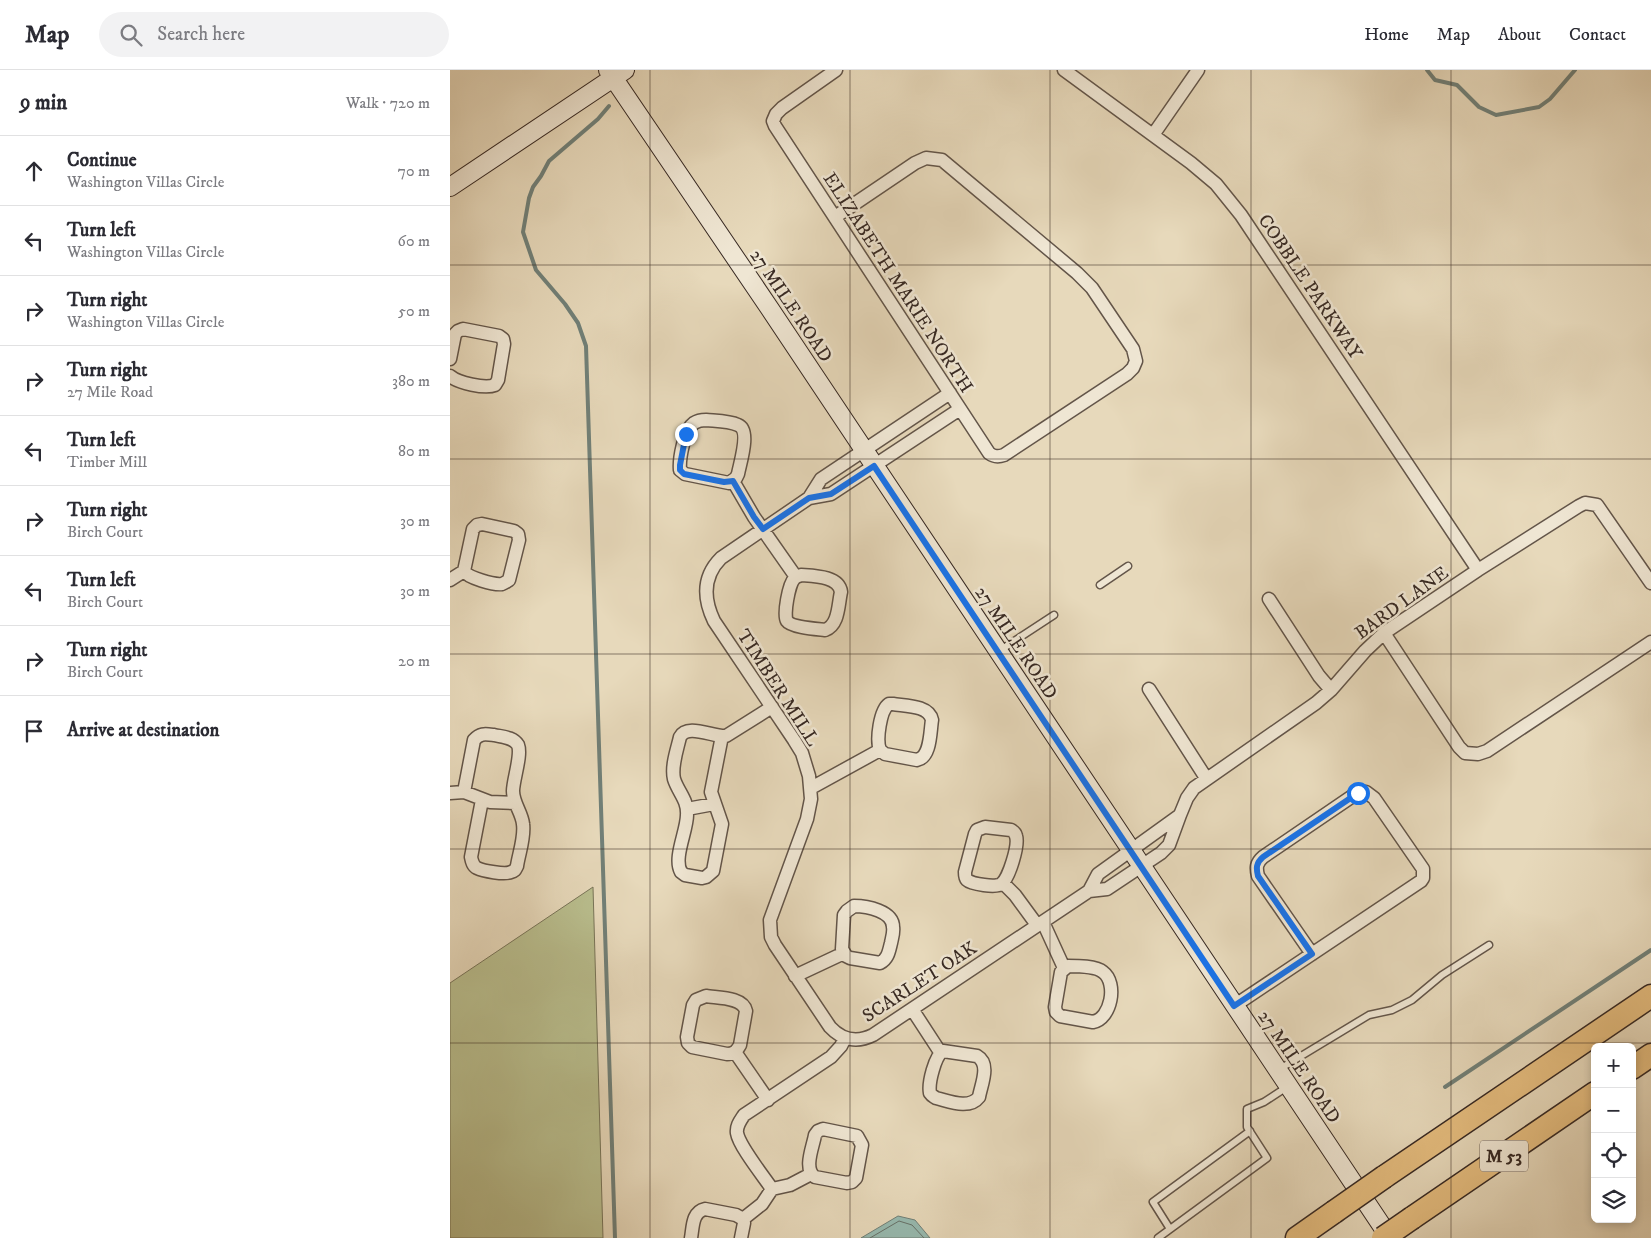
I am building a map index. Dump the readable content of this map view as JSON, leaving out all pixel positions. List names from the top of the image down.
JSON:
{
  "streets": {
    "highway": ["M 53"],
    "street": [
      "ELIZABETH MARIE NORTH",
      "COBBLE PARKWAY",
      "27 MILE ROAD",
      "BARD LANE",
      "TIMBER MILL",
      "SCARLET OAK"
    ]
  },
  "crossings": [
    ["ELIZABETH MARIE NORTH", "TIMBER MILL"],
    ["COBBLE PARKWAY", "BARD LANE"],
    ["27 MILE ROAD", "BARD LANE"],
    ["27 MILE ROAD", "TIMBER MILL"],
    ["27 MILE ROAD", "SCARLET OAK"],
    ["BARD LANE", "SCARLET OAK"],
    ["TIMBER MILL", "SCARLET OAK"]
  ],
  "page": {
    "header": "Map",
    "search": "Search here",
    "nav": [
      "Home",
      "Map",
      "About",
      "Contact"
    ],
    "heading": ["9 min", "Walk · 720 m"],
    "list": [
      ["Continue", "Washington Villas Circle", "70 m"],
      ["Turn left", "Washington Villas Circle", "60 m"],
      ["Turn right", "Washington Villas Circle", "50 m"],
      ["Turn right", "27 Mile Road", "380 m"],
      ["Turn left", "Timber Mill", "80 m"],
      ["Turn right", "Birch Court", "30 m"],
      ["Turn left", "Birch Court", "30 m"],
      ["Turn right", "Birch Court", "20 m"],
      "Arrive at destination"
    ],
    "map_buttons": ["+", "−"]
  }
}
